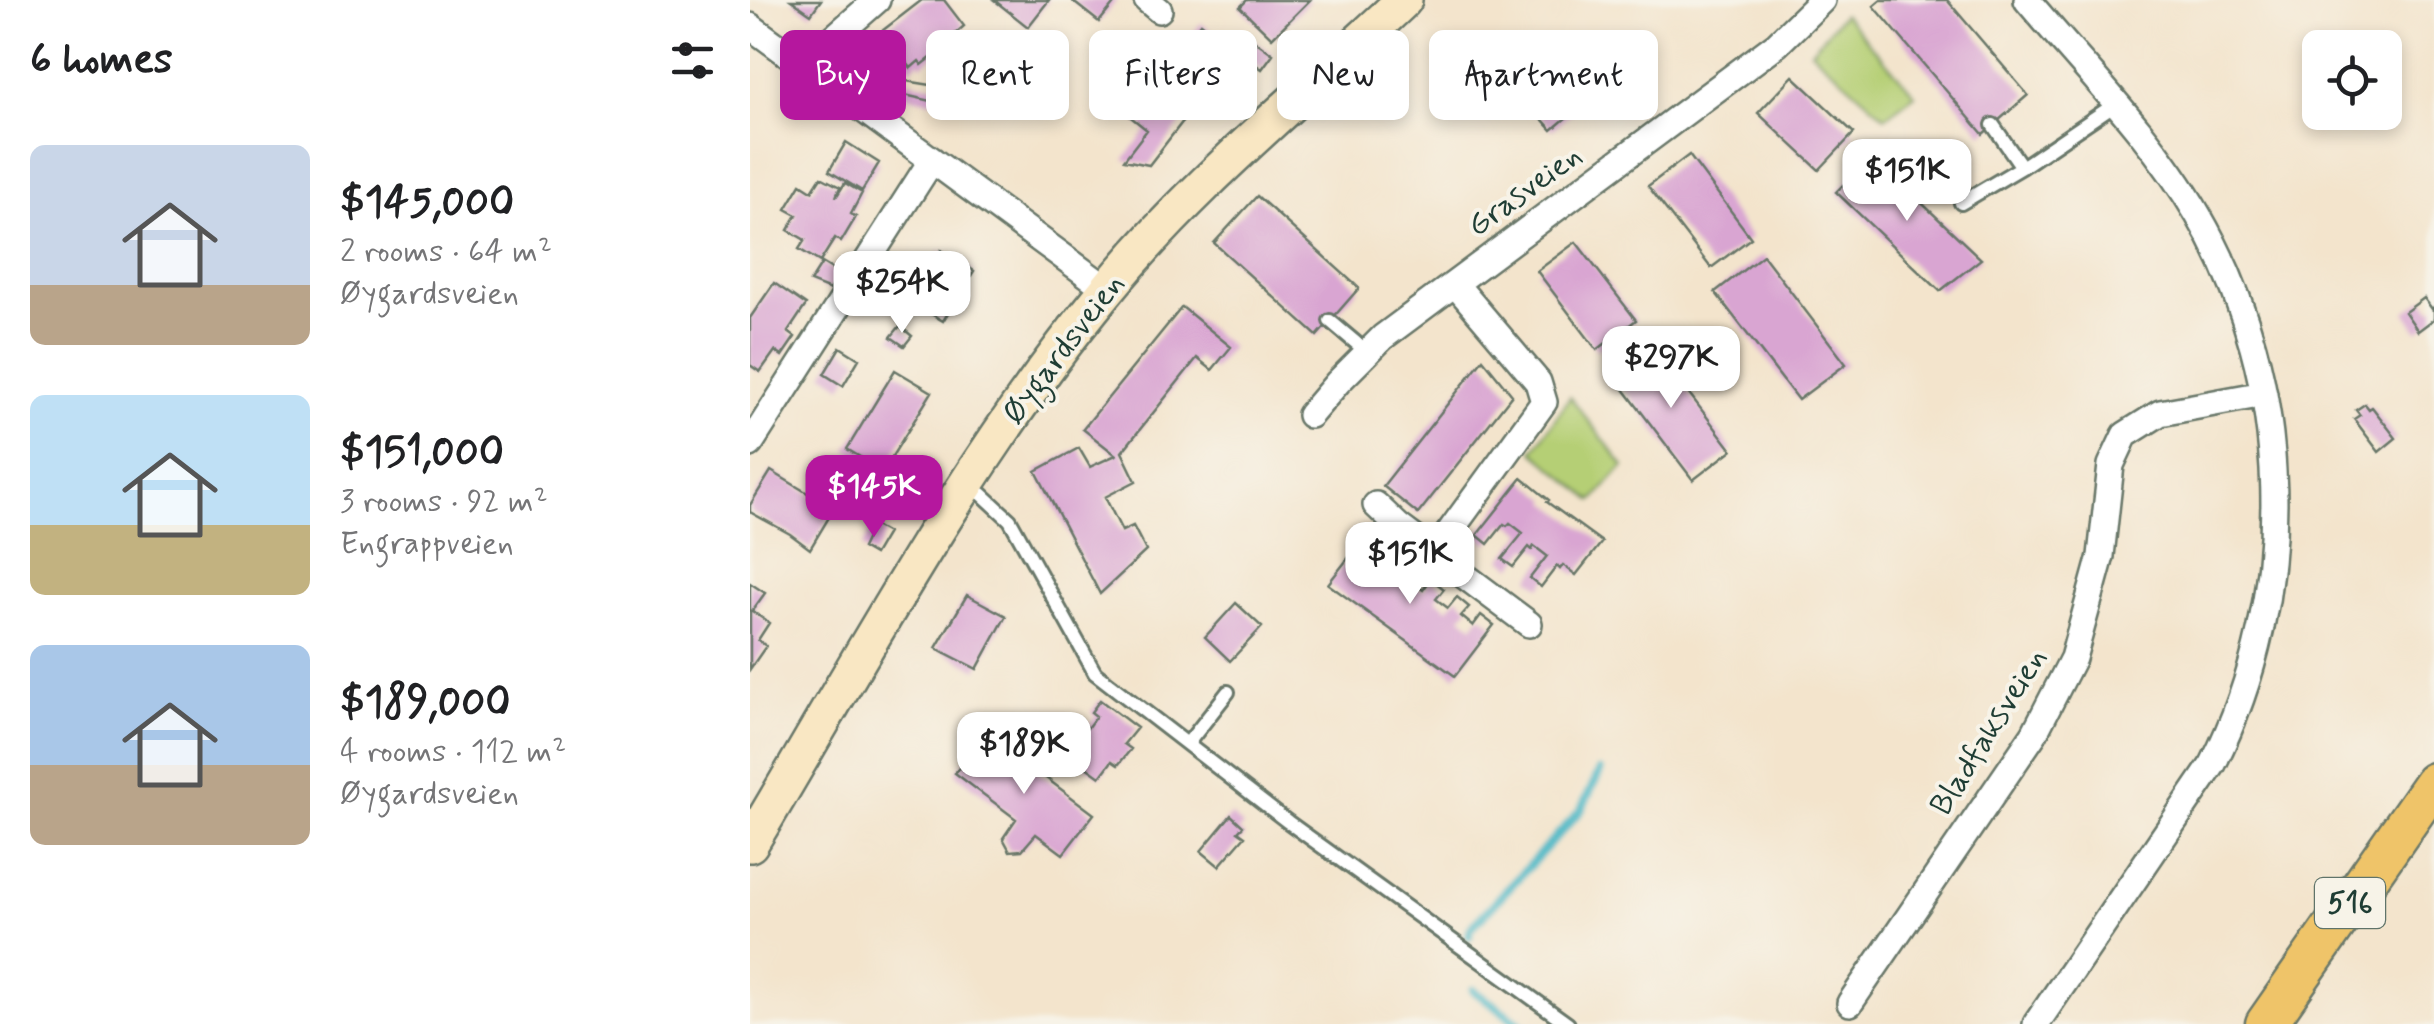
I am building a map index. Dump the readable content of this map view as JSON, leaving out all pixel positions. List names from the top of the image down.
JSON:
{
  "streets": {
    "main road": ["516"],
    "street": ["Grasveien", "Øygardsveien", "Bladfaksveien"]
  },
  "page": {
    "heading": "6 homes",
    "chip": [
      "Buy",
      "Rent",
      "Filters",
      "New",
      "Apartment"
    ],
    "list": [
      {
        "name": "$145,000",
        "note": "2 rooms · 64 m² · Øygardsveien"
      },
      {
        "name": "$151,000",
        "note": "3 rooms · 92 m² · Engrappveien"
      },
      {
        "name": "$189,000",
        "note": "4 rooms · 112 m² · Øygardsveien"
      }
    ],
    "price": [
      "$151K",
      "$254K",
      "$297K",
      "$145K",
      "$151K",
      "$189K"
    ]
  }
}
